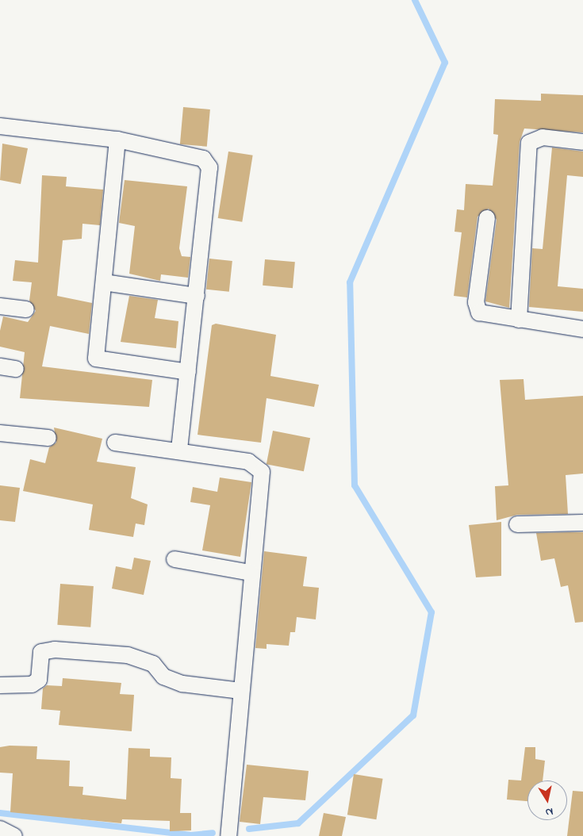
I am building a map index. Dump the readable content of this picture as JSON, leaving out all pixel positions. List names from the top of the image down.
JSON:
{
  "north": "bottom"
}
